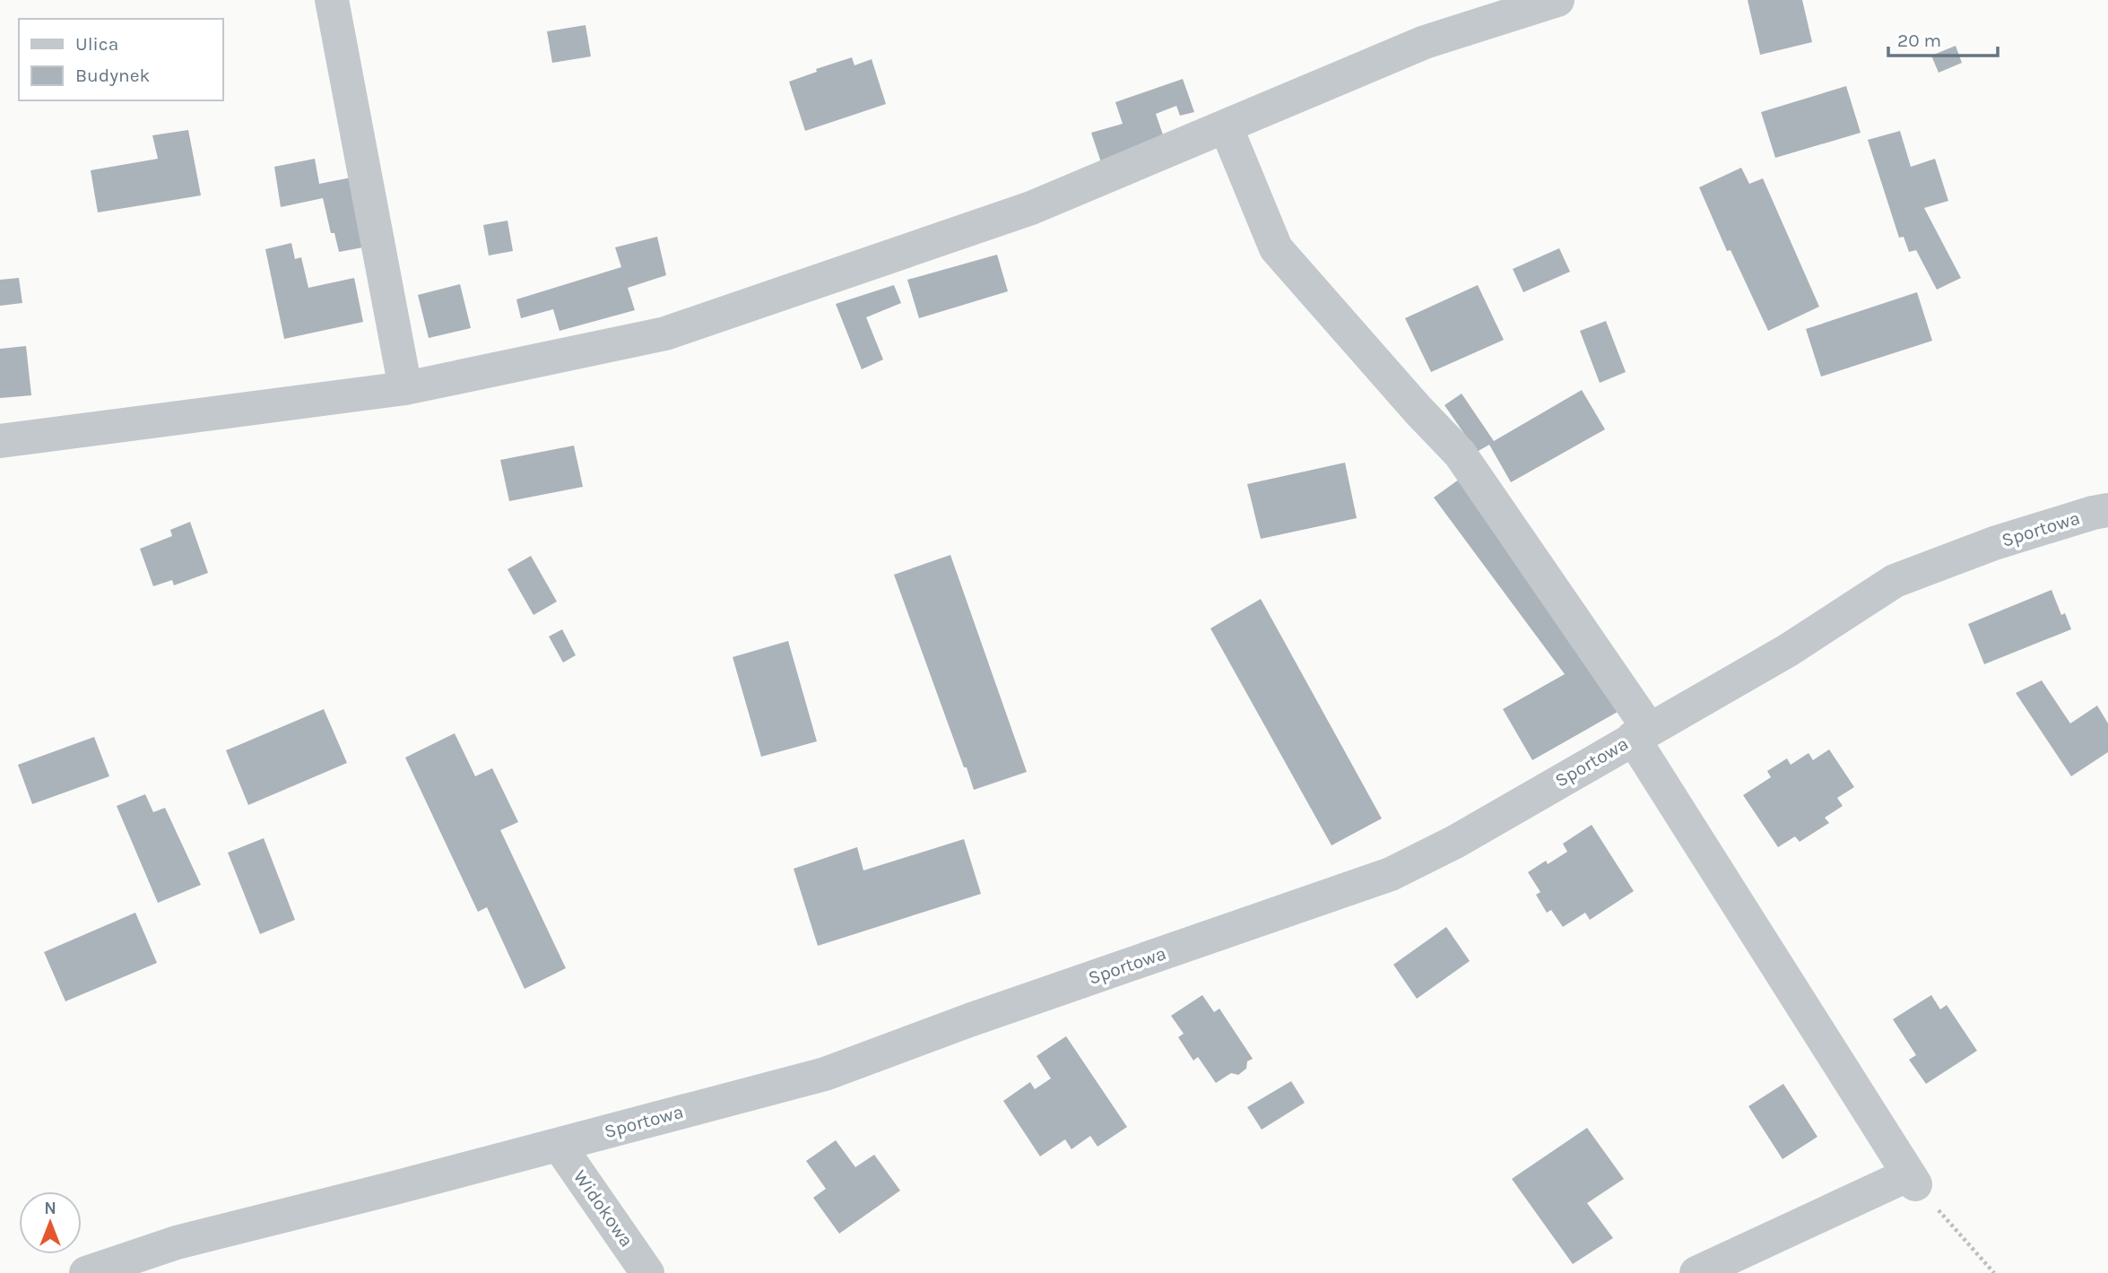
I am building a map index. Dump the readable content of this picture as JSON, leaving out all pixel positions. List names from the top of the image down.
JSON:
{
  "streets": {
    "street": ["Sportowa", "Widokowa"]
  },
  "crossings": [
    ["Sportowa", "Widokowa"]
  ],
  "legend": ["Ulica", "Budynek"],
  "scale_bar": "20 m",
  "north": "top"
}
